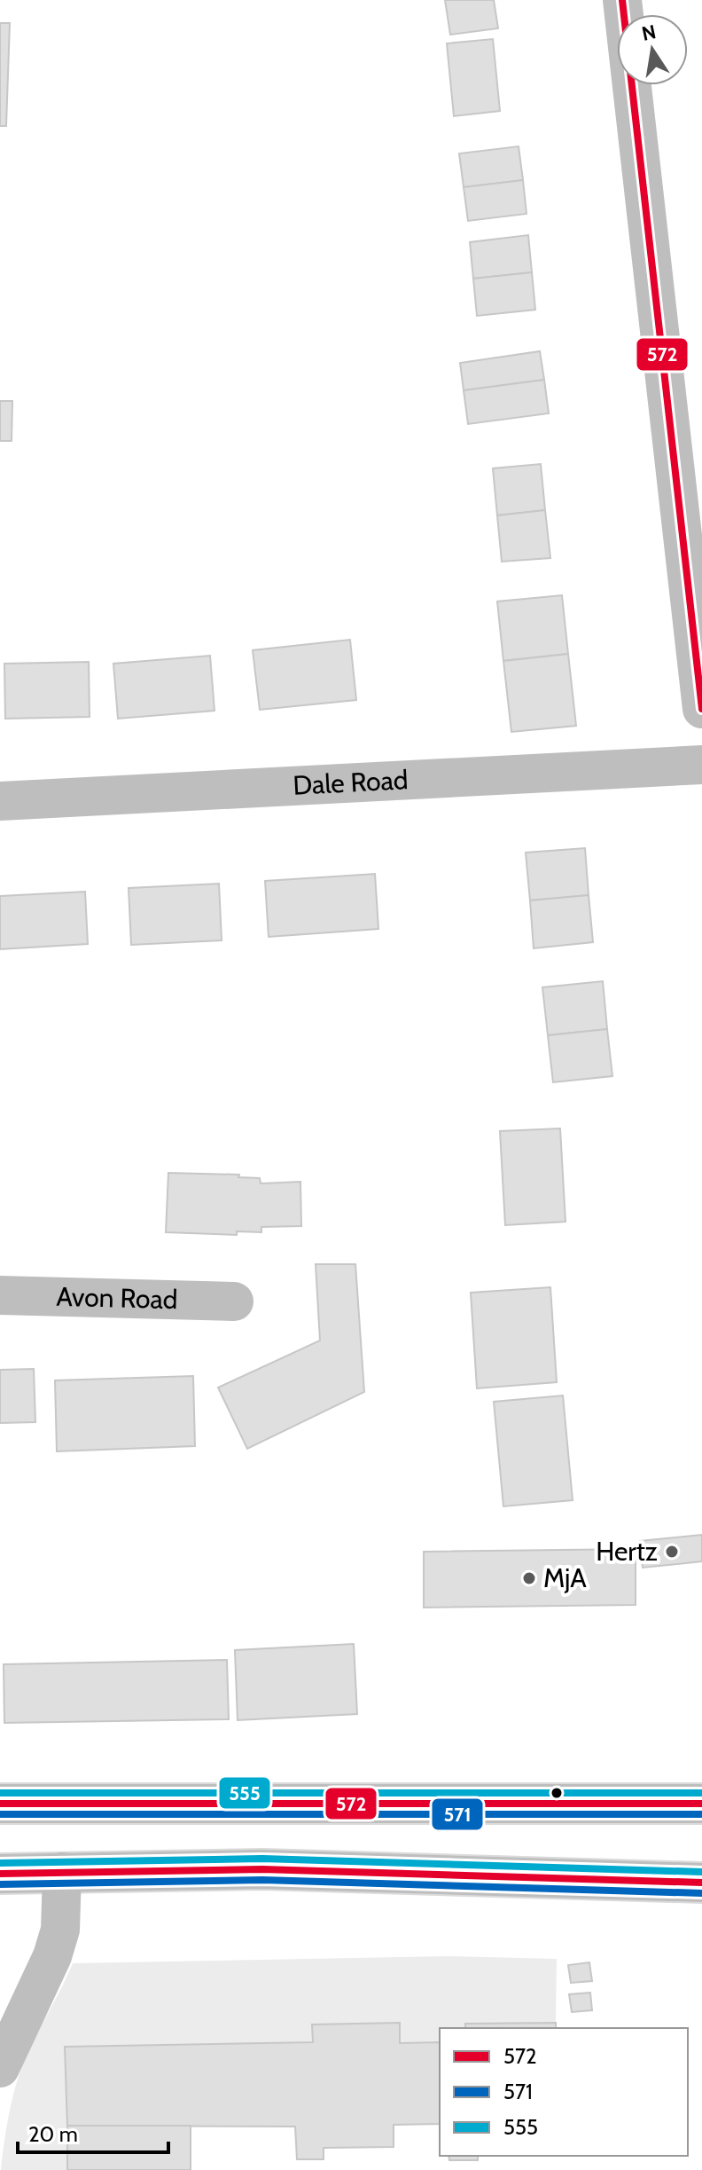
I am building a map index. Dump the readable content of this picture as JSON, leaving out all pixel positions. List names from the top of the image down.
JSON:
{
  "streets": {
    "main road": ["Dale Road", "Avon Road"]
  },
  "places": ["Hertz", "MjA"],
  "lines": ["transit line 572", "transit line 555", "transit line 571"],
  "legend": ["572", "571", "555"],
  "scale_bar": "20 m",
  "north": "top"
}
